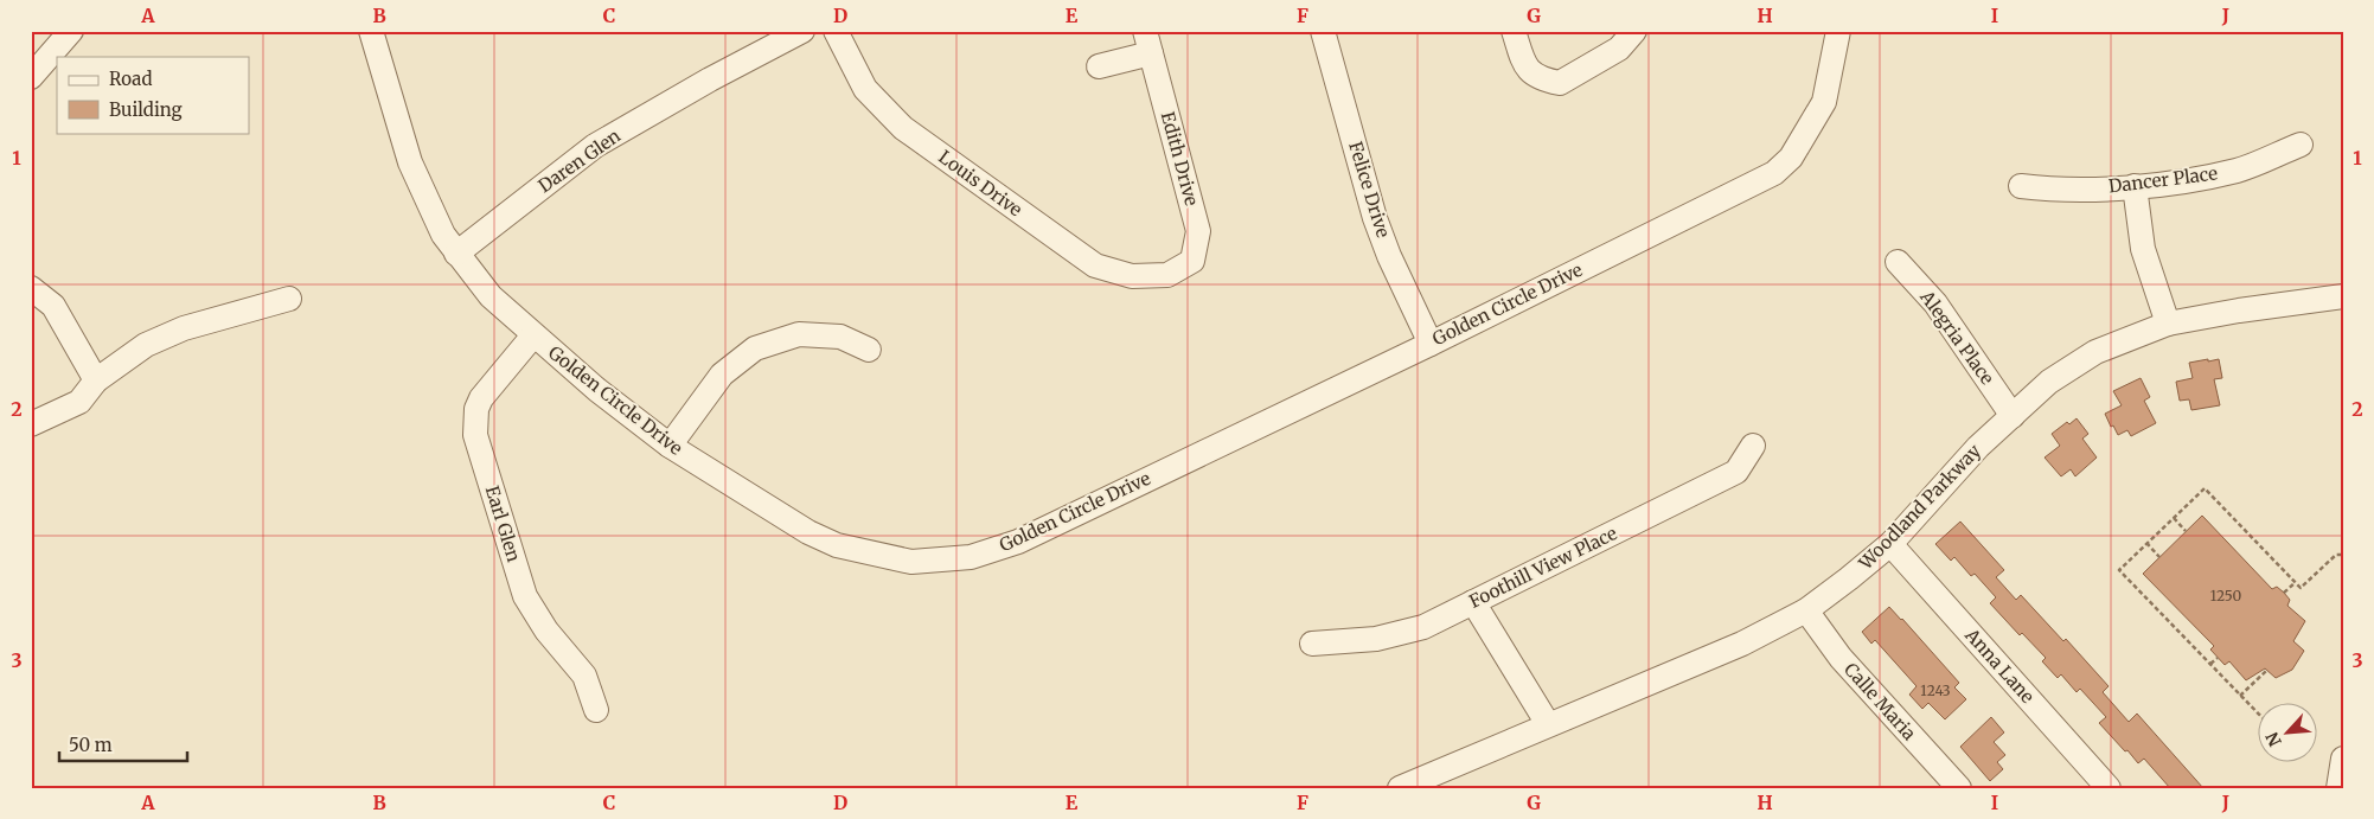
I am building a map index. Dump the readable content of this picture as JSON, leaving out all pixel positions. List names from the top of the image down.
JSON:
{
  "streets": {
    "street": [
      "Edith Drive",
      "Daren Glen",
      "Dancer Place",
      "Louis Drive",
      "Felice Drive",
      "Golden Circle Drive",
      "Alegria Place",
      "Woodland Parkway",
      "Earl Glen",
      "Foothill View Place",
      "Anna Lane",
      "Calle Maria"
    ]
  },
  "crossings": [
    ["Edith Drive", "Louis Drive"],
    ["Daren Glen", "Golden Circle Drive"],
    ["Felice Drive", "Golden Circle Drive"],
    ["Golden Circle Drive", "Earl Glen"],
    ["Alegria Place", "Woodland Parkway"],
    ["Woodland Parkway", "Anna Lane"],
    ["Woodland Parkway", "Calle Maria"]
  ],
  "house_numbers": ["1250", "1243"],
  "legend": ["Road", "Building"],
  "scale_bar": "50 m",
  "north": "bottom left",
  "grid": {
    "columns": [
      "A",
      "B",
      "C",
      "D",
      "E",
      "F",
      "G",
      "H",
      "I",
      "J"
    ],
    "rows": ["1", "2", "3"]
  }
}
